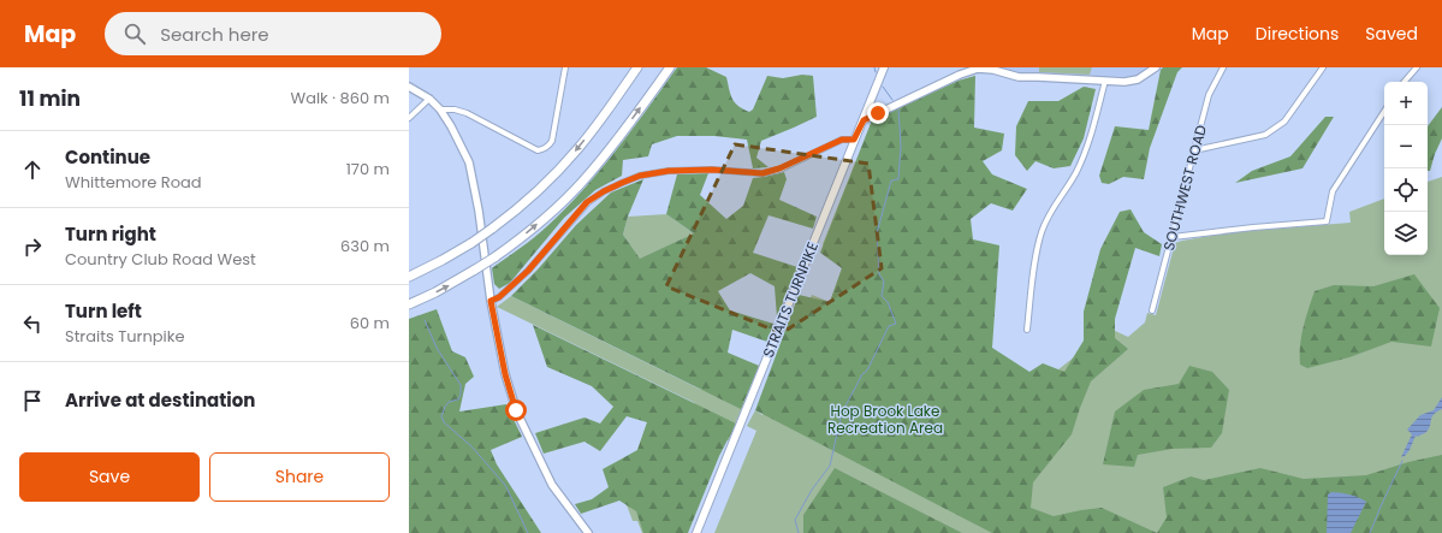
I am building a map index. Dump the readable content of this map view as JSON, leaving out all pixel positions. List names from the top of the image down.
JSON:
{
  "streets": {
    "main road": ["STRAITS TURNPIKE"],
    "street": ["SOUTHWEST ROAD"]
  },
  "parks": ["Hop Brook Lake Recreation Area"],
  "page": {
    "header": "Map",
    "search": "Search here",
    "nav": ["Map", "Directions", "Saved"],
    "heading": ["11 min", "Walk · 860 m"],
    "map_buttons": ["+", "−"],
    "list": [
      ["Continue", "Whittemore Road", "170 m"],
      ["Turn right", "Country Club Road West", "630 m"],
      ["Turn left", "Straits Turnpike", "60 m"],
      "Arrive at destination"
    ],
    "buttons": ["Save", "Share"]
  }
}
